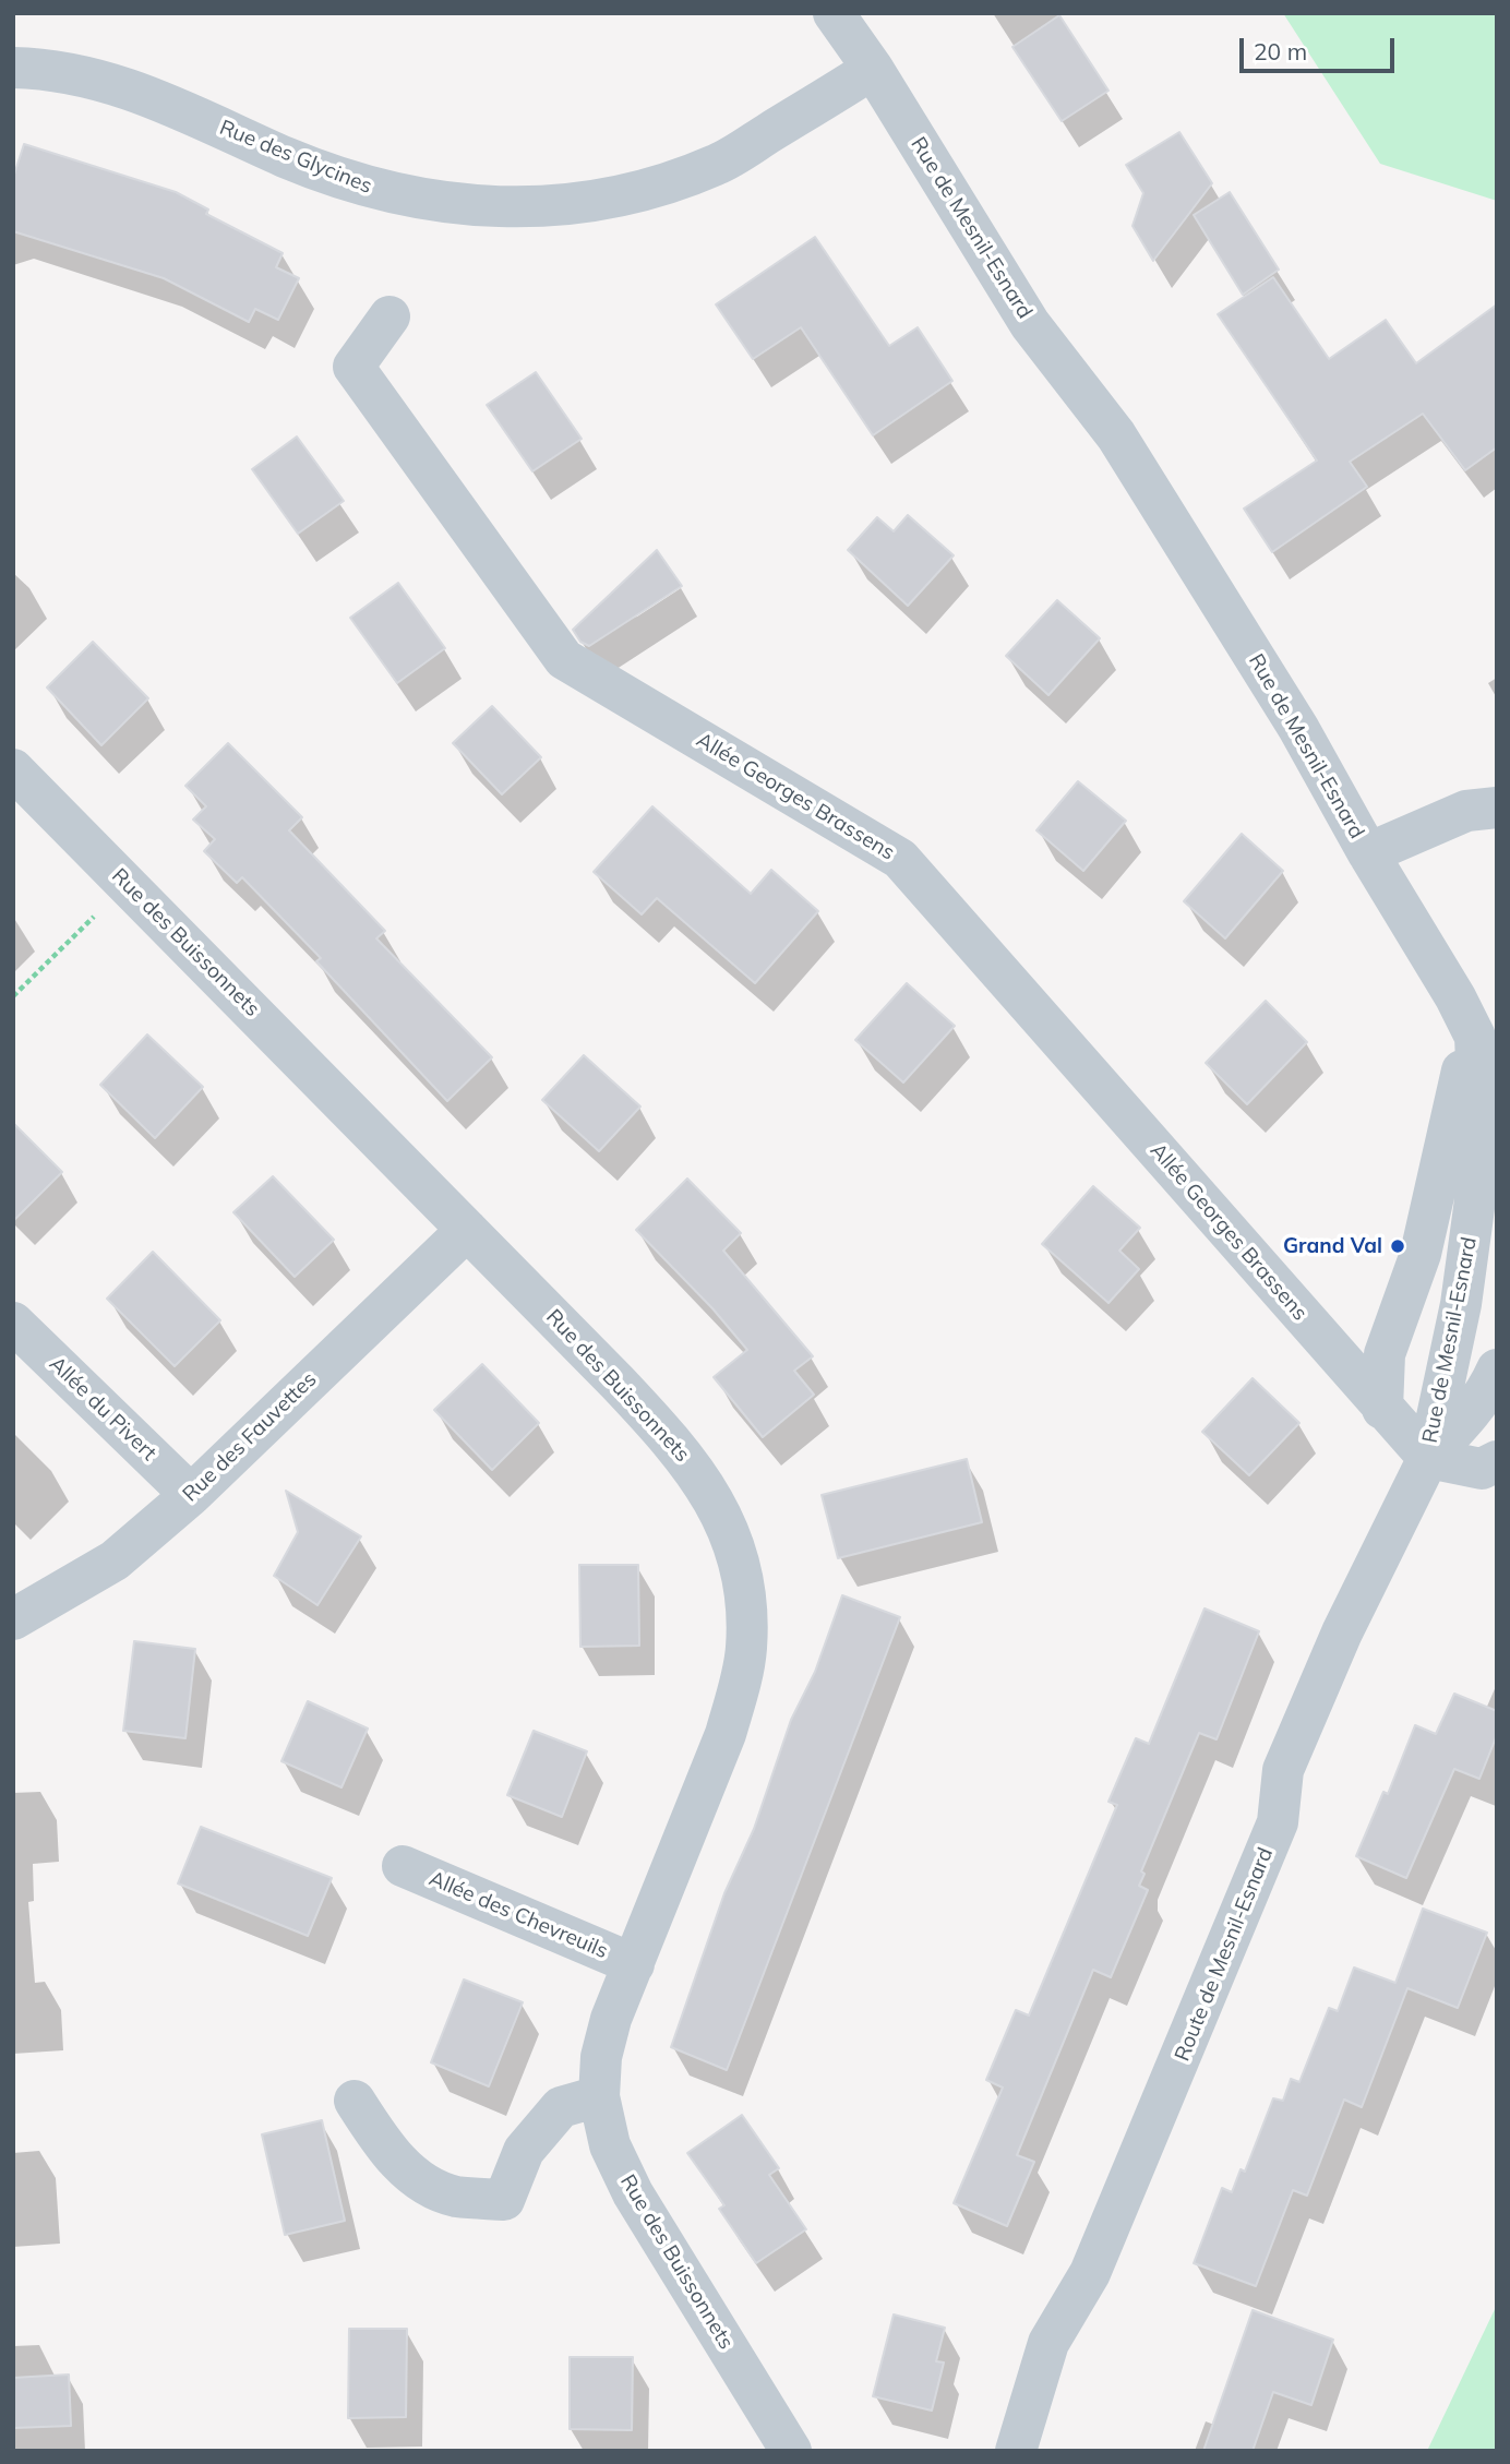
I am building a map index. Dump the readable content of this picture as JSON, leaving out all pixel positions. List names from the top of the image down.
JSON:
{
  "streets": {
    "street": [
      "Rue des Glycines",
      "Rue de Mesnil-Esnard",
      "Allée Georges Brassens",
      "Rue des Buissonnets",
      "Allée du Pivert",
      "Rue des Fauvettes",
      "Allée des Chevreuils",
      "Route de Mesnil-Esnard"
    ]
  },
  "crossings": [
    ["Rue des Glycines", "Rue de Mesnil-Esnard"],
    ["Rue de Mesnil-Esnard", "Allée Georges Brassens"],
    ["Rue de Mesnil-Esnard", "Route de Mesnil-Esnard"],
    ["Allée Georges Brassens", "Route de Mesnil-Esnard"],
    ["Rue des Buissonnets", "Rue des Fauvettes"],
    ["Rue des Buissonnets", "Allée des Chevreuils"],
    ["Allée du Pivert", "Rue des Fauvettes"]
  ],
  "places": ["Grand Val"],
  "scale_bar": "20 m"
}
